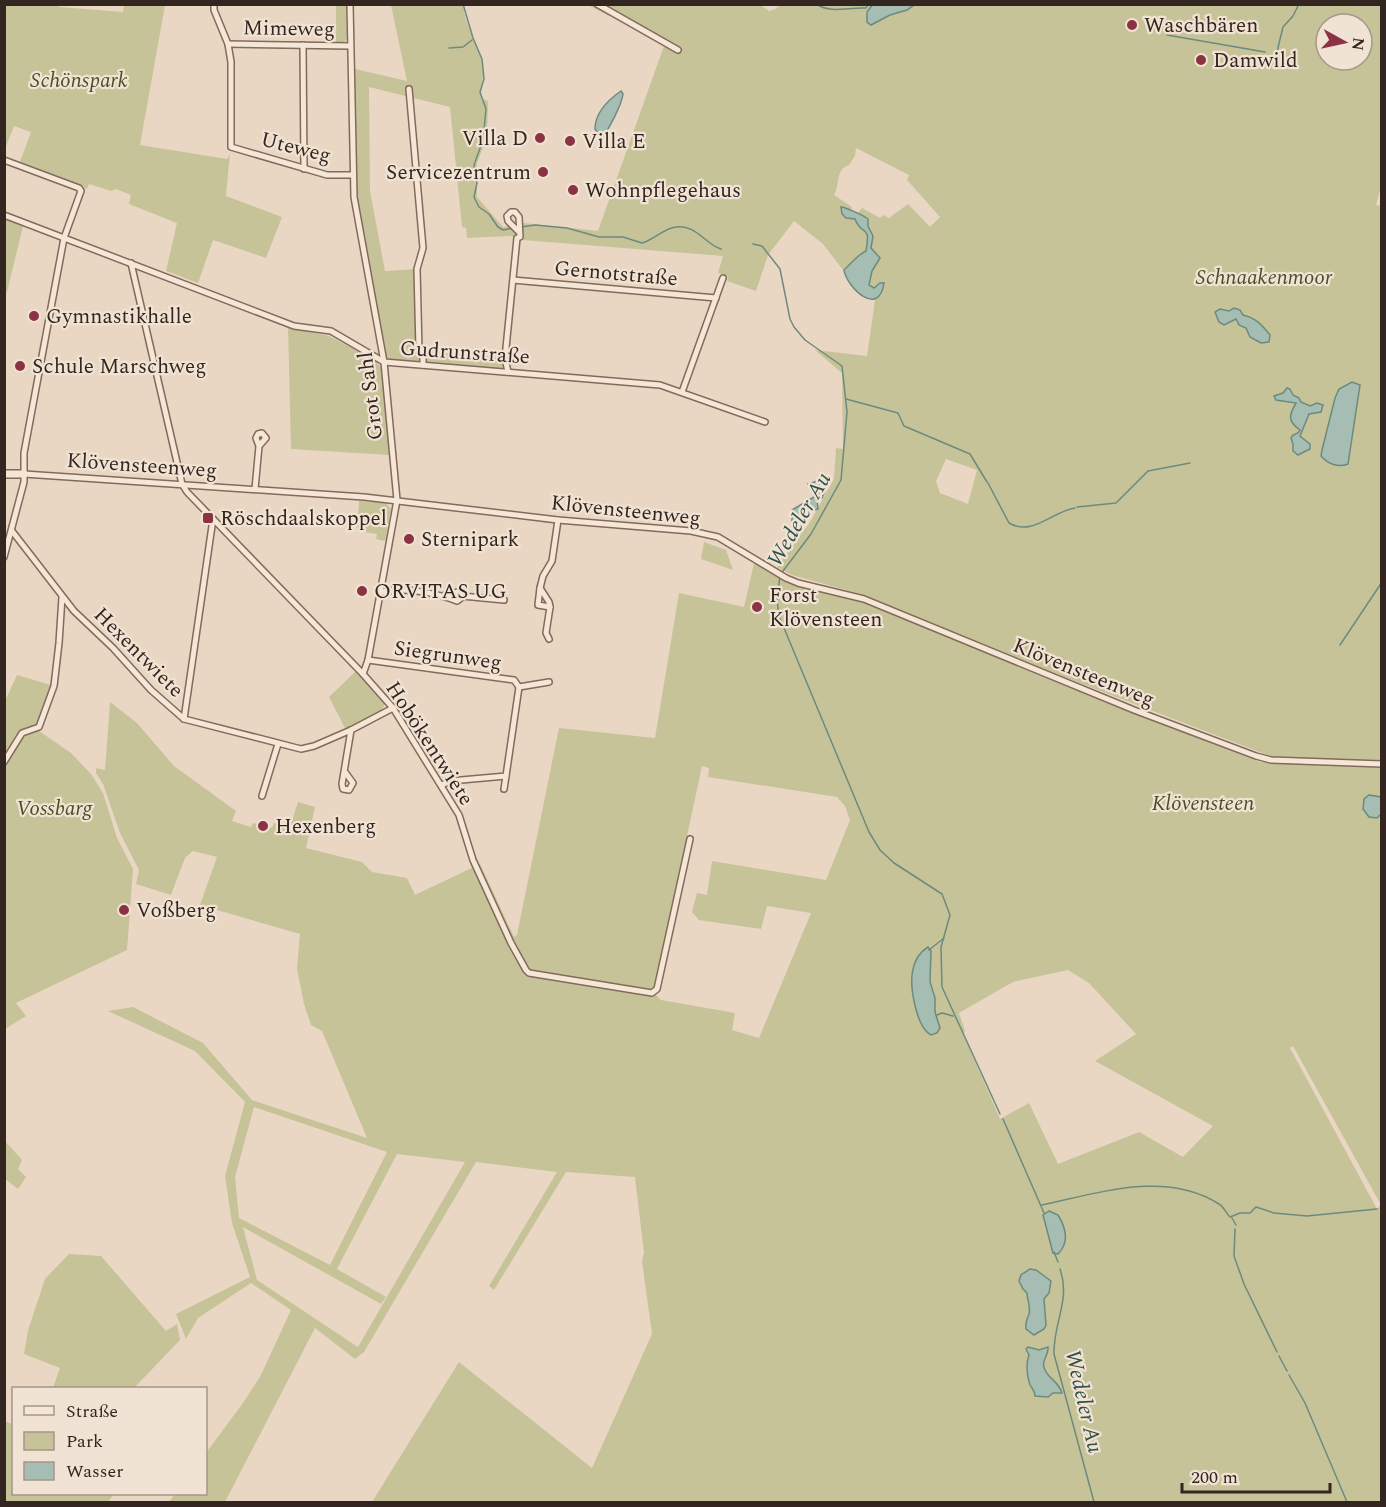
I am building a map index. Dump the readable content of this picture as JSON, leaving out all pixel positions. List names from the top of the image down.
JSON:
{
  "streets": {
    "street": [
      "Mimeweg",
      "Uteweg",
      "Gernotstraße",
      "Gudrunstraße",
      "Grot Sahl",
      "Klövensteenweg",
      "Hexentwiete",
      "Siegrunweg",
      "Hobökentwiete"
    ]
  },
  "crossings": [
    ["Mimeweg", "Uteweg"],
    ["Mimeweg", "Grot Sahl"],
    ["Uteweg", "Grot Sahl"],
    ["Gudrunstraße", "Grot Sahl"],
    ["Grot Sahl", "Klövensteenweg"],
    ["Grot Sahl", "Siegrunweg"],
    ["Grot Sahl", "Hobökentwiete"],
    ["Klövensteenweg", "Hobökentwiete"],
    ["Hexentwiete", "Hobökentwiete"]
  ],
  "water": ["Wedeler Au"],
  "parks": [
    "Schönspark",
    "Schnaakenmoor",
    "Klövensteen",
    "Vossbarg"
  ],
  "places": {
    "other": [
      "Waschbären",
      "Damwild",
      "Villa D",
      "Villa E",
      "Servicezentrum",
      "Wohnpflegehaus",
      "Gymnastikhalle",
      "Schule Marschweg",
      "Sternipark",
      "ORVITAS UG",
      "Forst Klövensteen",
      "Hexenberg",
      "Voßberg"
    ],
    "transit": ["Röschdaalskoppel"]
  },
  "legend": ["Straße", "Park", "Wasser"],
  "scale_bar": "200 m",
  "north": "right"
}
